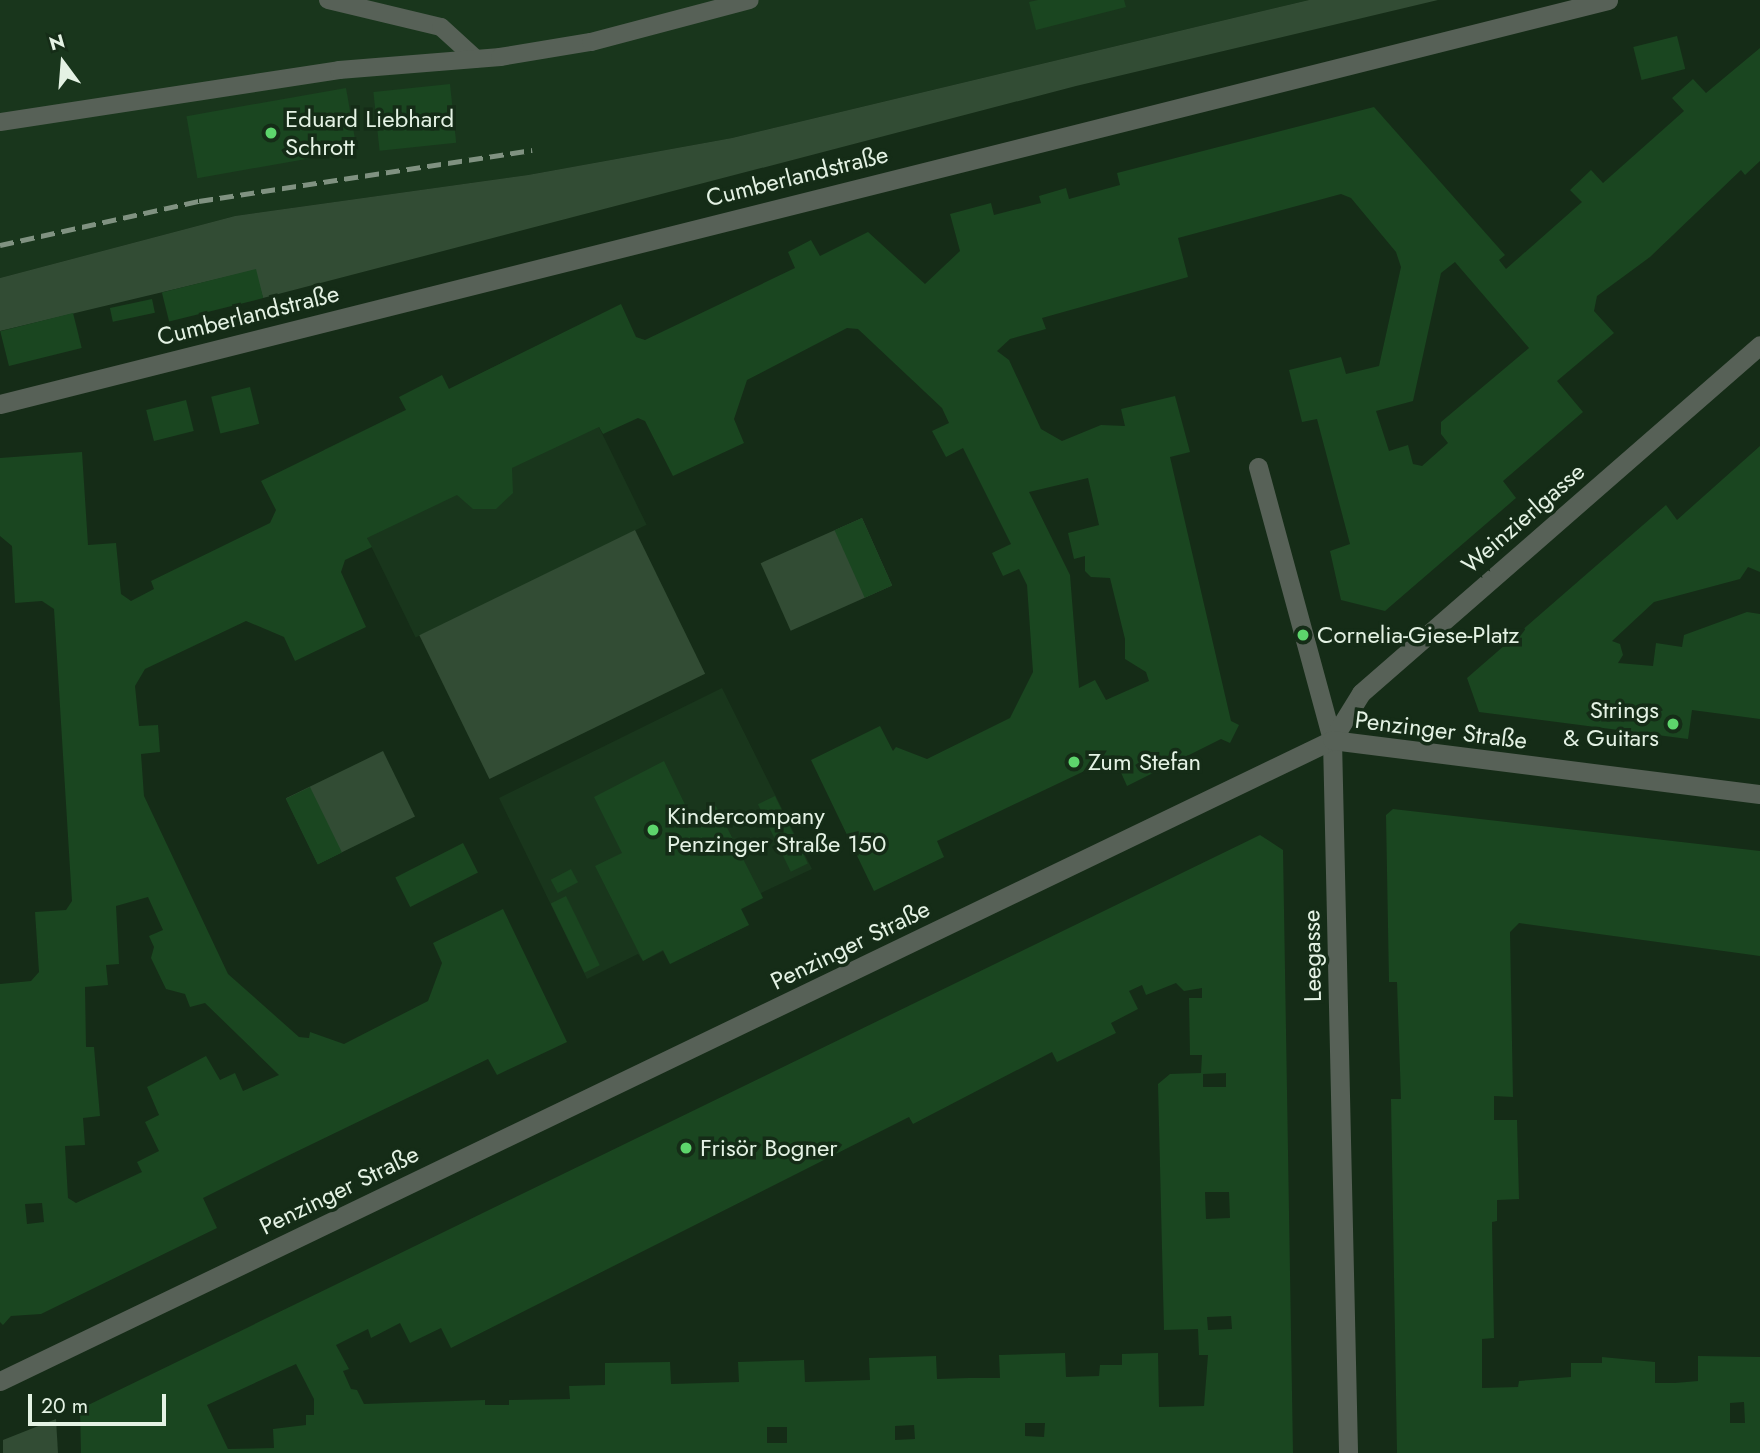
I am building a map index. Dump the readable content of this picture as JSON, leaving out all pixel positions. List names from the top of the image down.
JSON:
{
  "streets": {
    "street": [
      "Cumberlandstraße",
      "Weinzierlgasse",
      "Penzinger Straße",
      "Leegasse"
    ]
  },
  "crossings": [
    ["Weinzierlgasse", "Penzinger Straße"],
    ["Weinzierlgasse", "Leegasse"],
    ["Penzinger Straße", "Leegasse"]
  ],
  "places": [
    "Eduard Liebhard Schrott",
    "Cornelia-Giese-Platz",
    "Strings & Guitars",
    "Zum Stefan",
    "Kindercompany Penzinger Straße 150",
    "Frisör Bogner"
  ],
  "scale_bar": "20 m",
  "north": "top"
}
